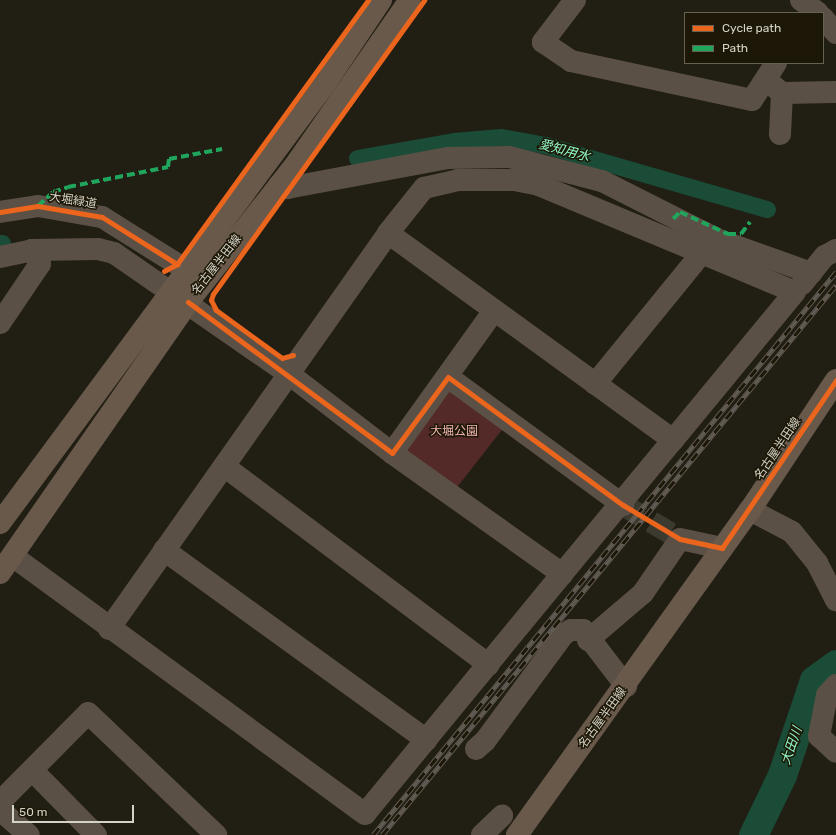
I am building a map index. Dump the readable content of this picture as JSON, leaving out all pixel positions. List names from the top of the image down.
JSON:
{
  "streets": {
    "main road": ["名古屋半田線"],
    "street": ["大堀緑道"]
  },
  "water": ["愛知用水", "大田川"],
  "parks": ["大堀公園"],
  "legend": ["Cycle path", "Path"],
  "scale_bar": "50 m"
}
